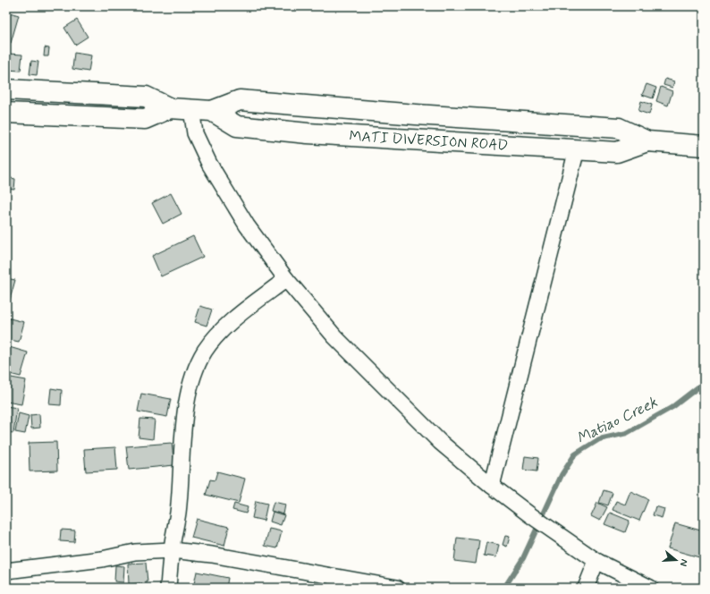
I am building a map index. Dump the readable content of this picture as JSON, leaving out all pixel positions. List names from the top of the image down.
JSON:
{
  "streets": {
    "highway": ["MATI DIVERSION ROAD"]
  },
  "water": ["Matiao Creek"],
  "north": "right"
}
